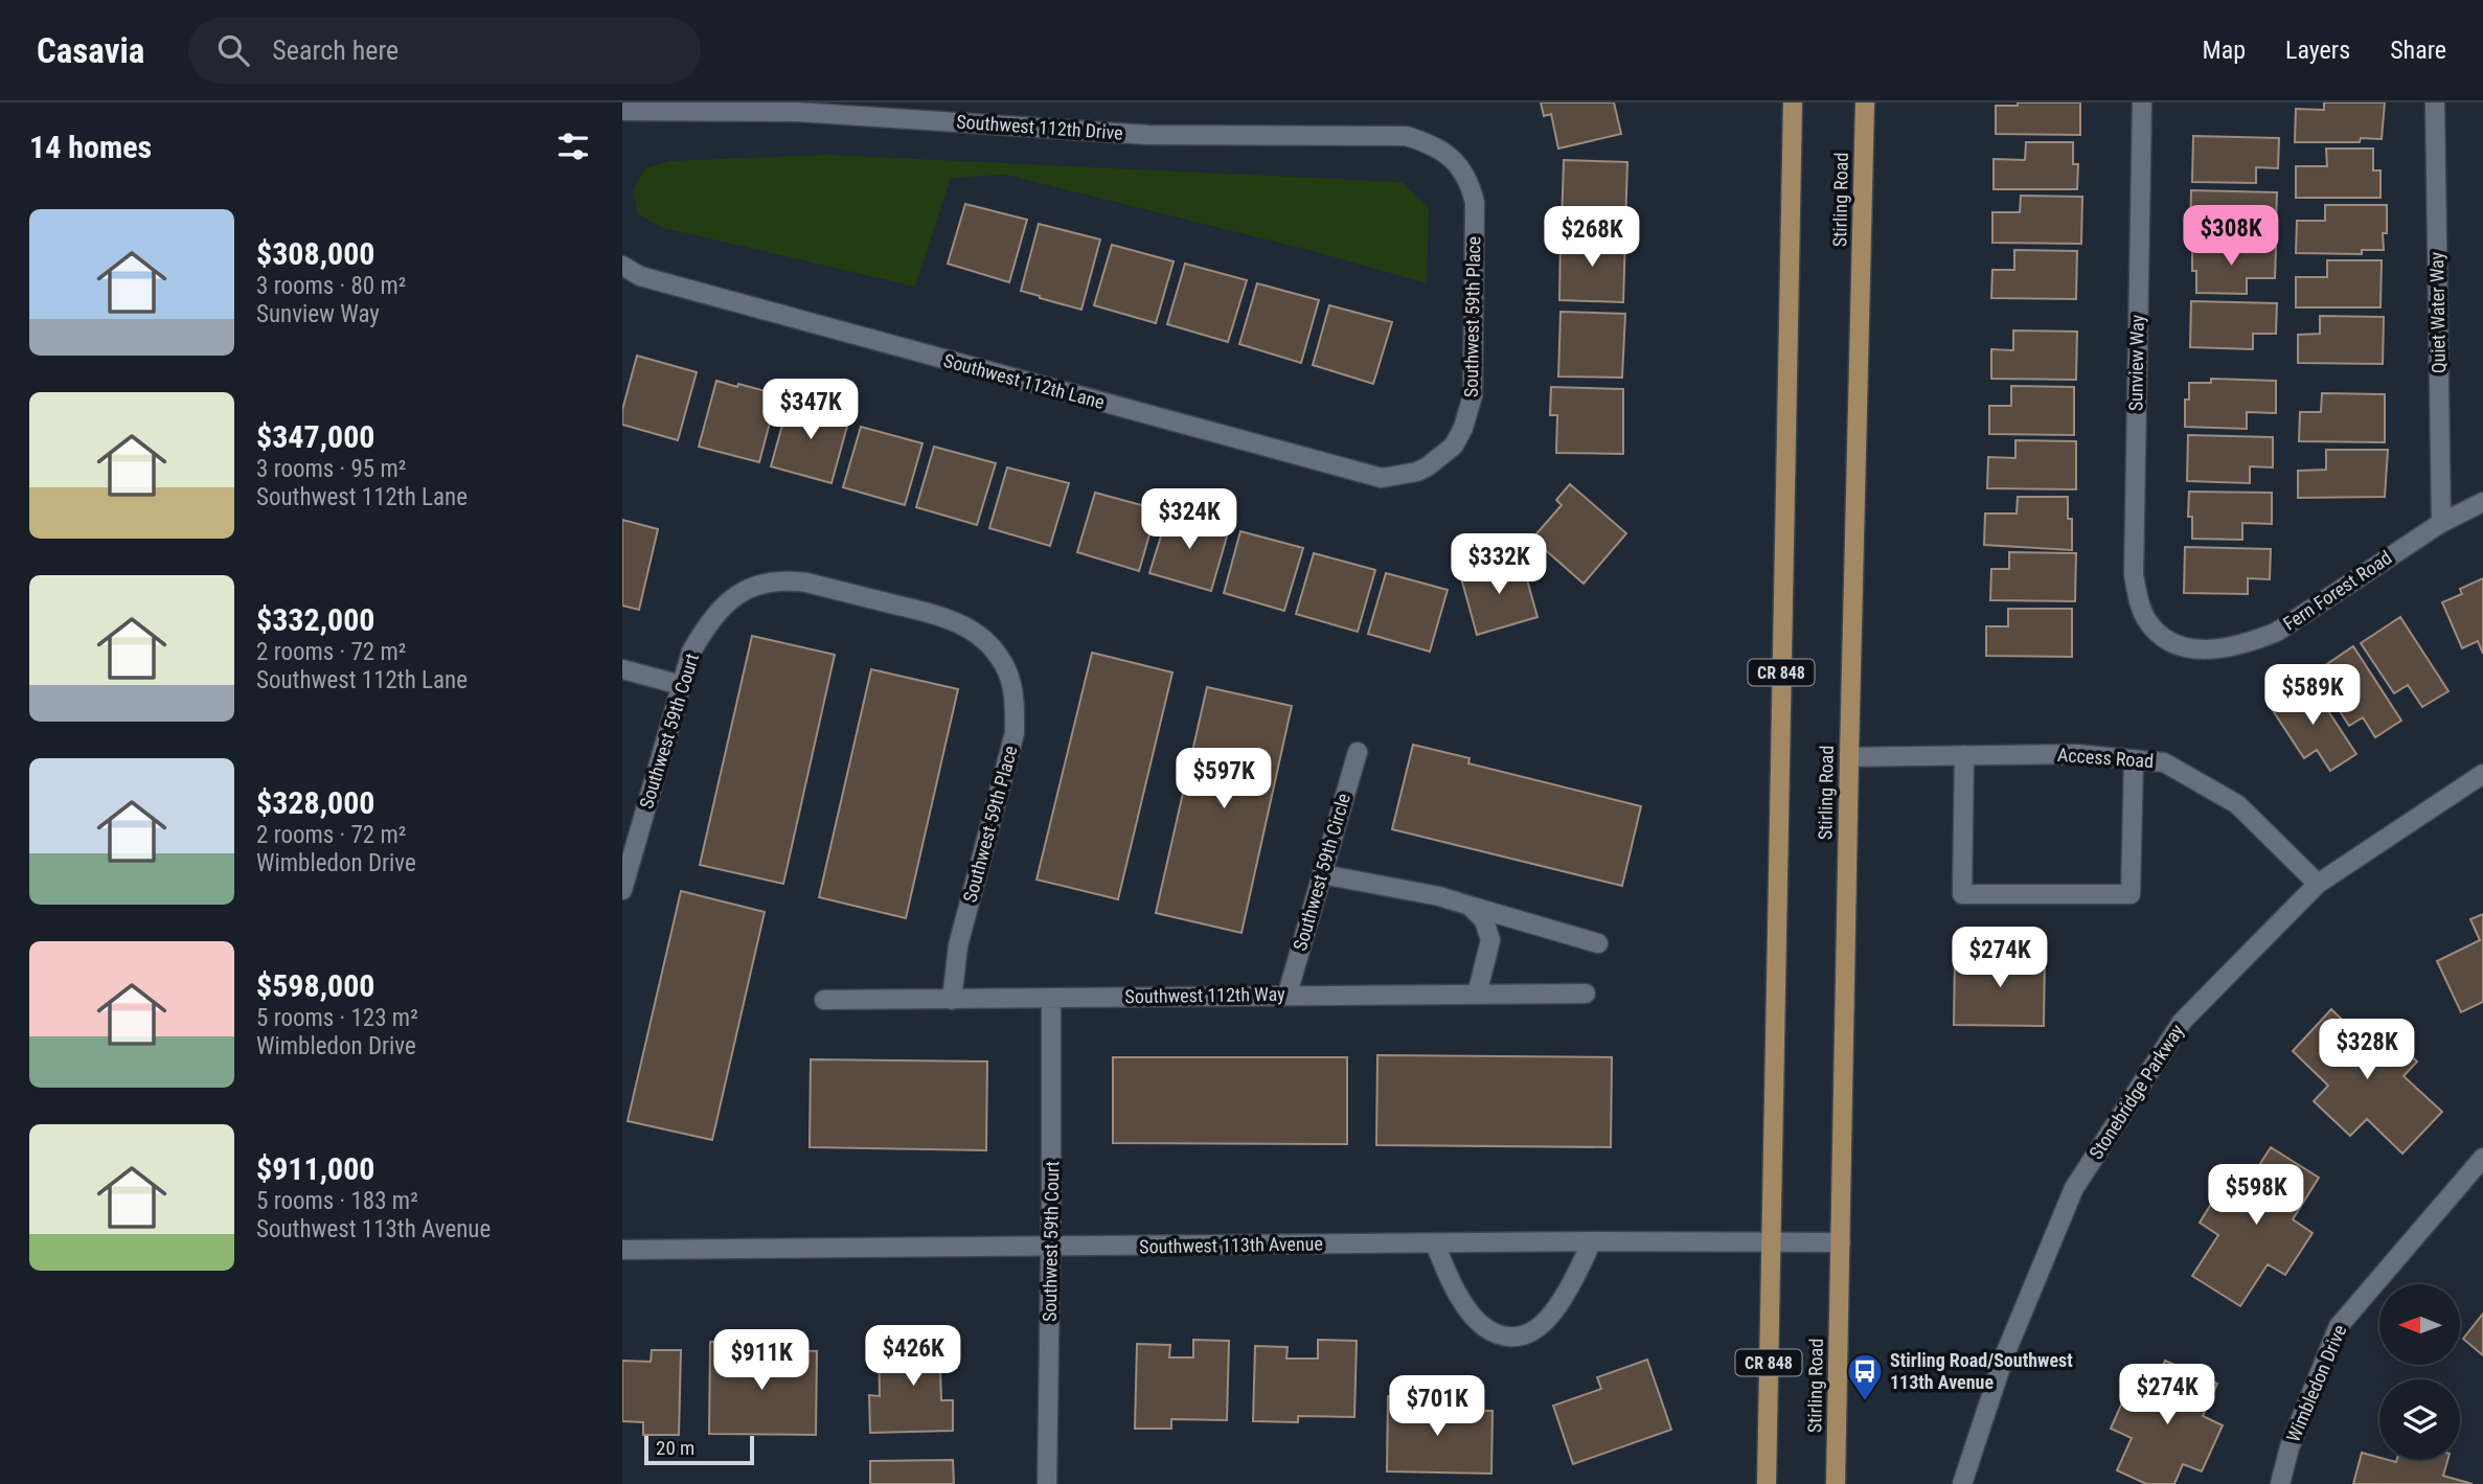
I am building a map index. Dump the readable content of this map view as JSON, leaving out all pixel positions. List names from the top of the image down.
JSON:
{
  "streets": {
    "main road": ["Stirling Road", "CR 848"],
    "street": [
      "Southwest 112th Drive",
      "Quiet Water Way",
      "Southwest 59th Place",
      "Sunview Way",
      "Southwest 112th Lane",
      "Fern Forest Road",
      "Southwest 59th Court",
      "Access Road",
      "Southwest 59th Circle",
      "Southwest 112th Way",
      "Stonebridge Parkway",
      "Southwest 113th Avenue",
      "Wimbledon Drive"
    ]
  },
  "crossings": [
    ["Southwest 112th Drive", "Southwest 59th Place"],
    ["Stirling Road", "Access Road"],
    ["Stirling Road", "Southwest 113th Avenue"],
    ["Quiet Water Way", "Fern Forest Road"],
    ["Southwest 59th Place", "Southwest 112th Lane"],
    ["Southwest 59th Place", "Southwest 59th Court"],
    ["Southwest 59th Place", "Southwest 112th Way"],
    ["Sunview Way", "Fern Forest Road"],
    ["CR 848", "Southwest 113th Avenue"],
    ["Southwest 59th Court", "Southwest 112th Way"],
    ["Southwest 59th Court", "Southwest 113th Avenue"],
    ["Access Road", "Stonebridge Parkway"],
    ["Southwest 59th Circle", "Southwest 112th Way"]
  ],
  "places": {
    "bus stop": ["Stirling Road/Southwest 113th Avenue"]
  },
  "scale_bar": "20 m",
  "north": "left",
  "page": {
    "header": "Casavia",
    "search": "Search here",
    "nav": ["Map", "Layers", "Share"],
    "heading": "14 homes",
    "list": [
      {
        "name": "$308,000",
        "note": "3 rooms · 80 m² · Sunview Way"
      },
      {
        "name": "$347,000",
        "note": "3 rooms · 95 m² · Southwest 112th Lane"
      },
      {
        "name": "$332,000",
        "note": "2 rooms · 72 m² · Southwest 112th Lane"
      },
      {
        "name": "$328,000",
        "note": "2 rooms · 72 m² · Wimbledon Drive"
      },
      {
        "name": "$598,000",
        "note": "5 rooms · 123 m² · Wimbledon Drive"
      },
      {
        "name": "$911,000",
        "note": "5 rooms · 183 m² · Southwest 113th Avenue"
      }
    ],
    "price": [
      "$308K",
      "$268K",
      "$347K",
      "$324K",
      "$332K",
      "$589K",
      "$597K",
      "$274K",
      "$328K",
      "$598K",
      "$426K",
      "$911K",
      "$274K",
      "$701K"
    ],
    "scale": "20 m"
  }
}
